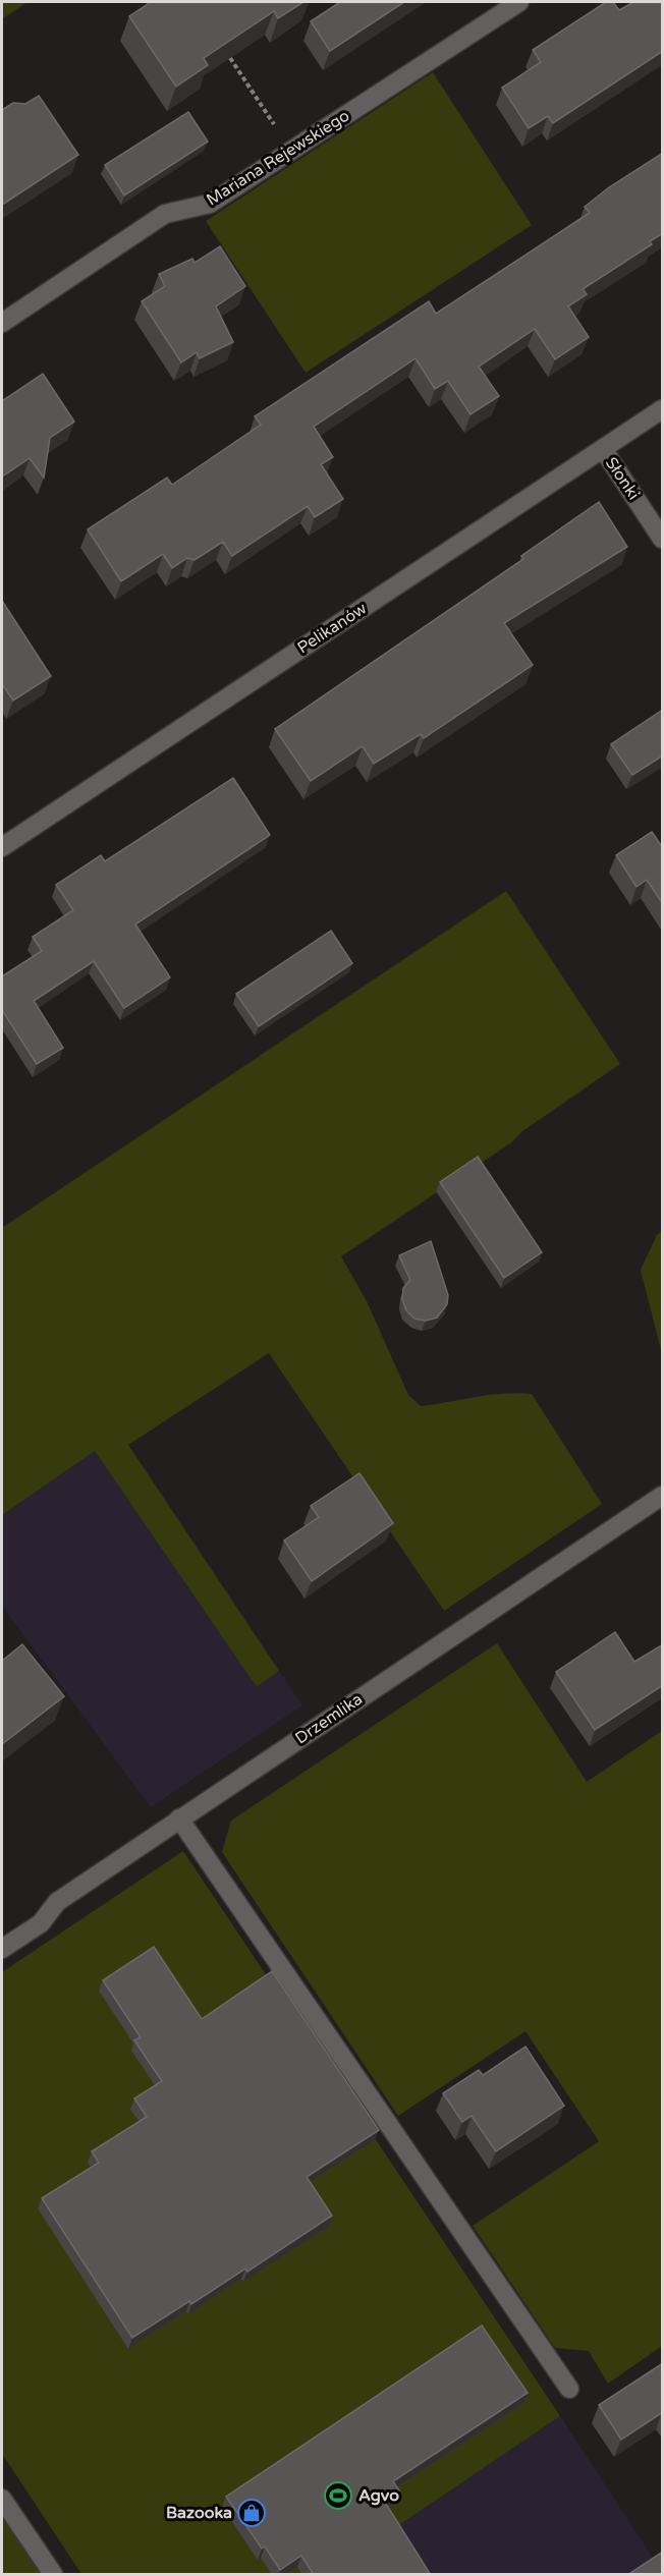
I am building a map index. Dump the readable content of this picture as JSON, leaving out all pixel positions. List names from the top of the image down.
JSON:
{
  "streets": {
    "street": [
      "Mariana Rejewskiego",
      "Słonki",
      "Pelikanów",
      "Drzemlika"
    ]
  },
  "crossings": [
    ["Słonki", "Pelikanów"]
  ],
  "places": {
    "sports": ["Agvo"],
    "shop": ["Bazooka"]
  }
}
